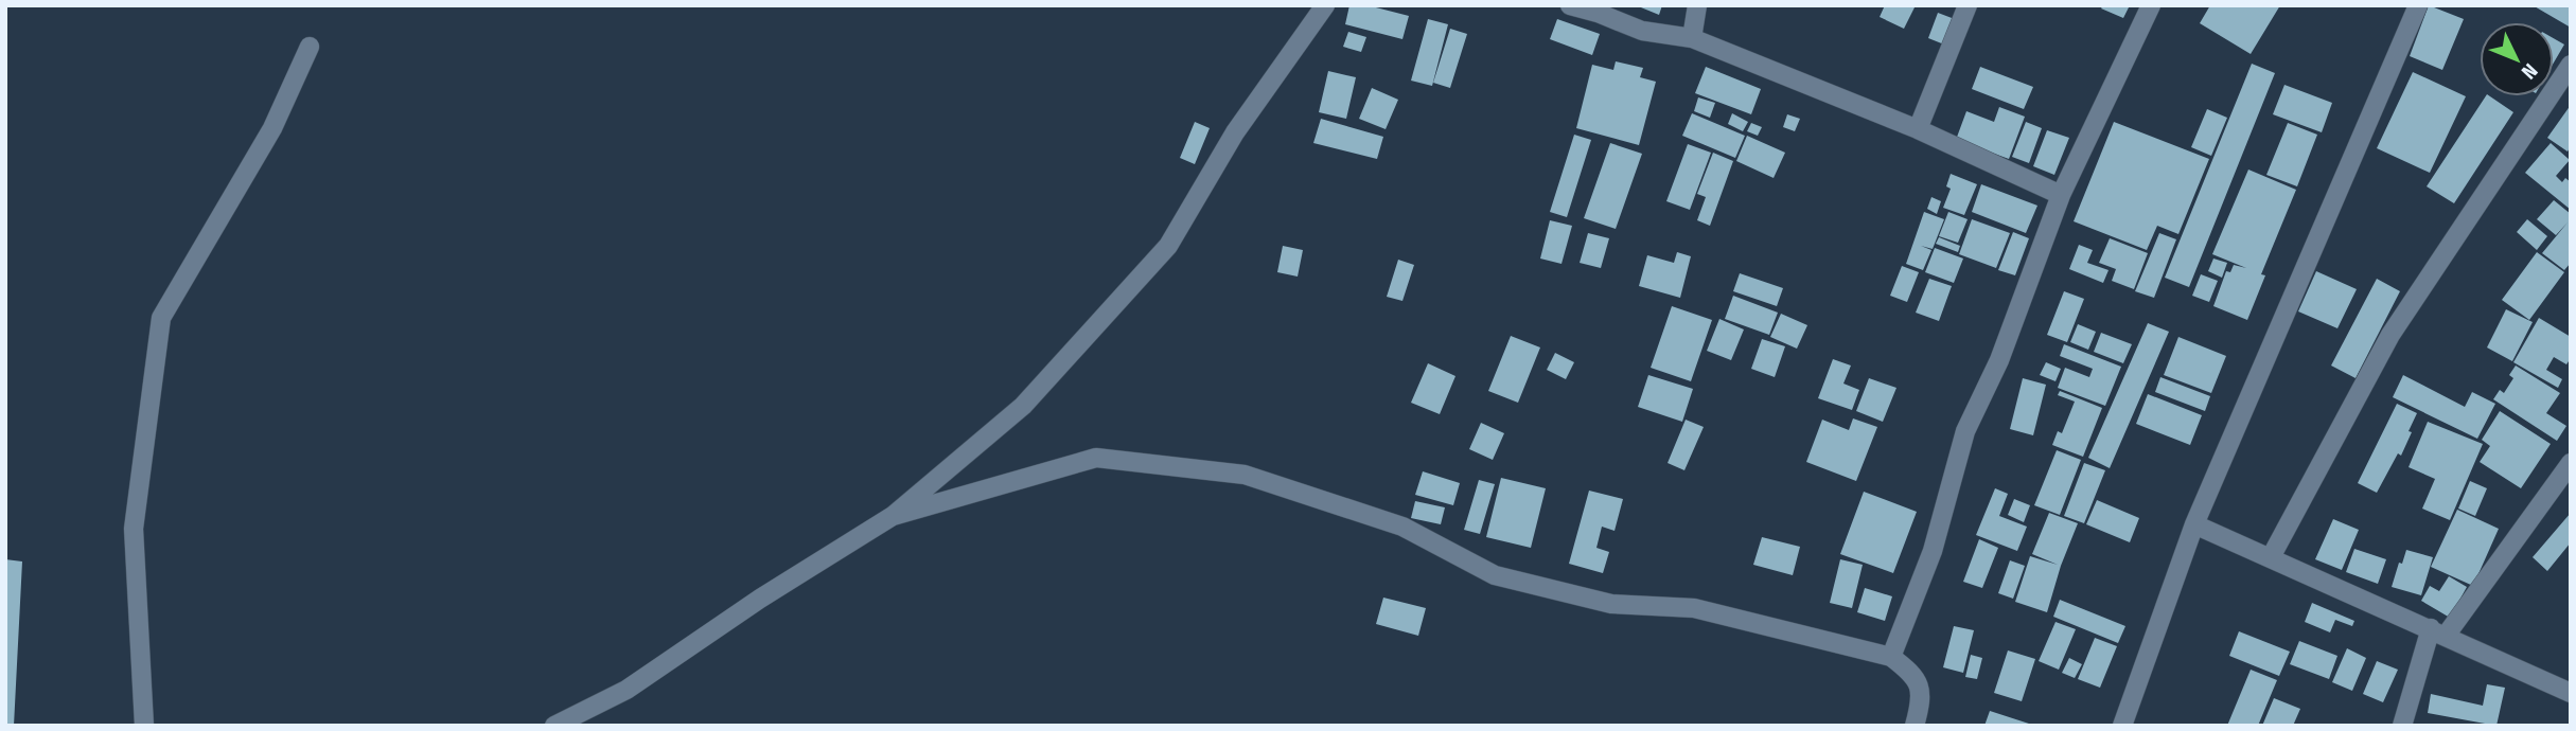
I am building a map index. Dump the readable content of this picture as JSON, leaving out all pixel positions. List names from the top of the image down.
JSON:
{
  "north": "bottom right"
}
